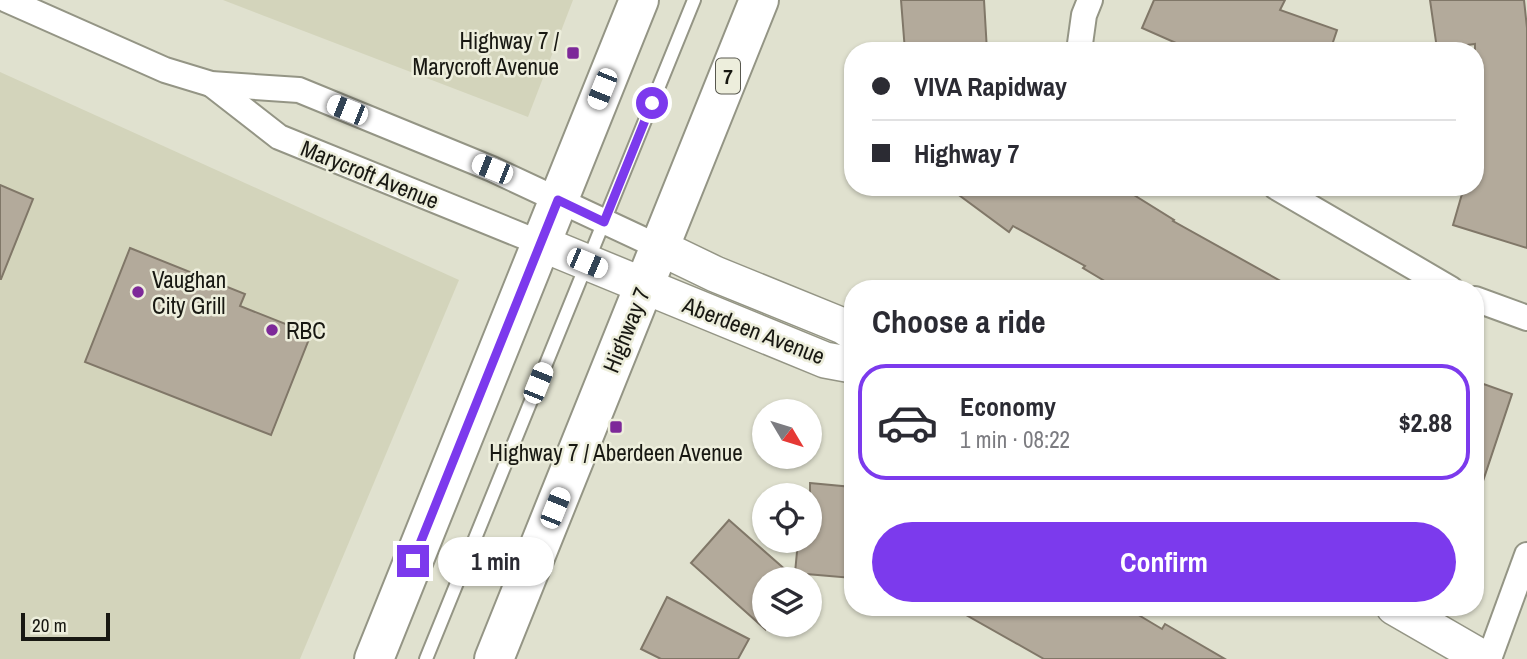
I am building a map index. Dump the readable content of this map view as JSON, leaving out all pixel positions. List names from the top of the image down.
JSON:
{
  "streets": {
    "main road": ["7", "Highway 7"],
    "street": ["Marycroft Avenue", "Aberdeen Avenue"]
  },
  "crossings": [
    ["Marycroft Avenue", "Highway 7"],
    ["Marycroft Avenue", "Aberdeen Avenue"],
    ["Highway 7", "Aberdeen Avenue"]
  ],
  "places": {
    "transit": ["Highway 7 / Marycroft Avenue", "Highway 7 / Aberdeen Avenue"],
    "other": ["Vaughan City Grill", "RBC"]
  },
  "scale_bar": "20 m",
  "north": "bottom right",
  "page": {
    "banner": ["VIVA Rapidway", "Highway 7"],
    "heading": "Choose a ride",
    "list": [
      {
        "name": "Economy",
        "note": "1 min · 08:22",
        "value": "$2.88"
      }
    ],
    "buttons": "Confirm",
    "bubble": "1 min",
    "scale": "20 m"
  }
}
